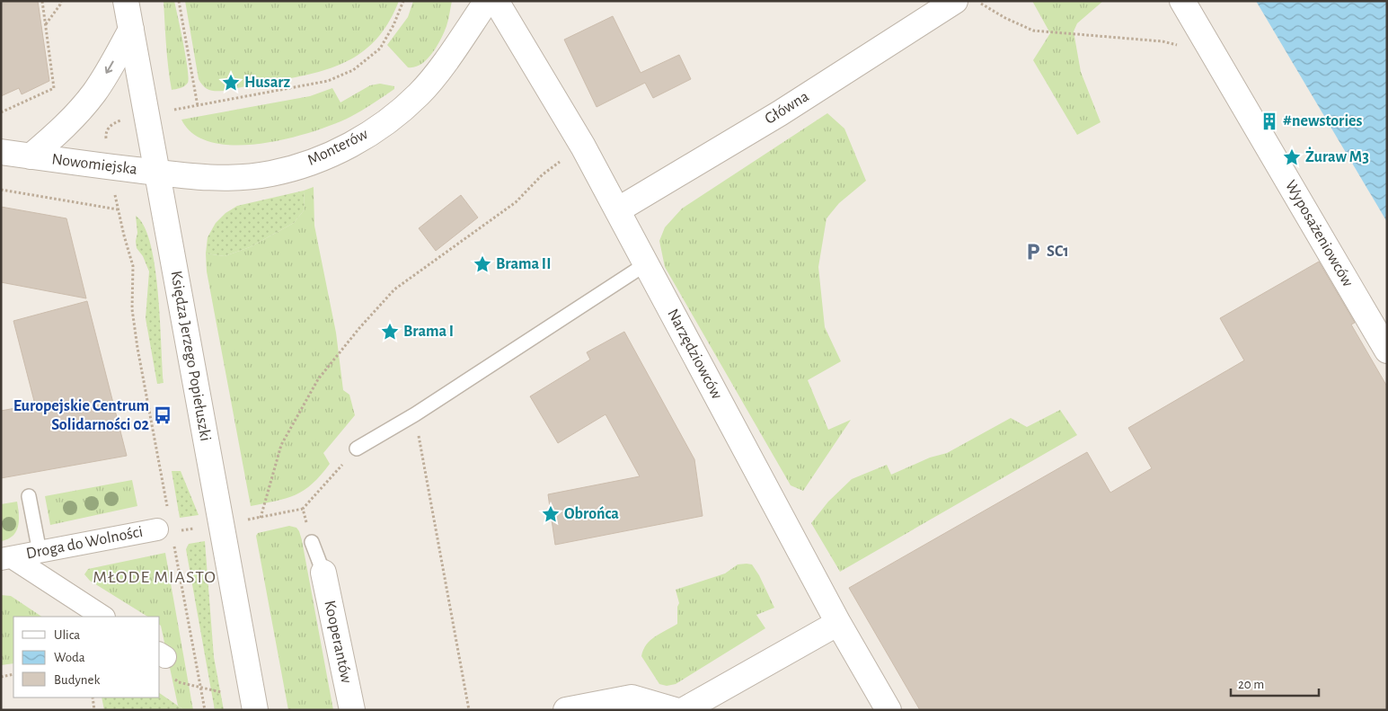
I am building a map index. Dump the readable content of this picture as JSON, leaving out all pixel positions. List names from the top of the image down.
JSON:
{
  "streets": {
    "street": [
      "Główna",
      "Monterów",
      "Nowomiejska",
      "Wyposażeniowców",
      "Narzędziowców",
      "Księdza Jerzego Popiełuszki",
      "Droga do Wolności",
      "Kooperantów"
    ]
  },
  "crossings": [
    ["Główna", "Narzędziowców"],
    ["Monterów", "Nowomiejska"],
    ["Monterów", "Księdza Jerzego Popiełuszki"],
    ["Nowomiejska", "Księdza Jerzego Popiełuszki"]
  ],
  "one_way": ["Nowomiejska"],
  "districts": ["MŁODE MIASTO"],
  "places": {
    "place": [
      "Husarz",
      "Żuraw M3",
      "Brama II",
      "Brama I",
      "Obrońca"
    ],
    "building": ["#newstories"],
    "parking": ["SC1"],
    "bus stop": ["Europejskie Centrum Solidarności 02"]
  },
  "legend": ["Ulica", "Woda", "Budynek"],
  "scale_bar": "20 m"
}
